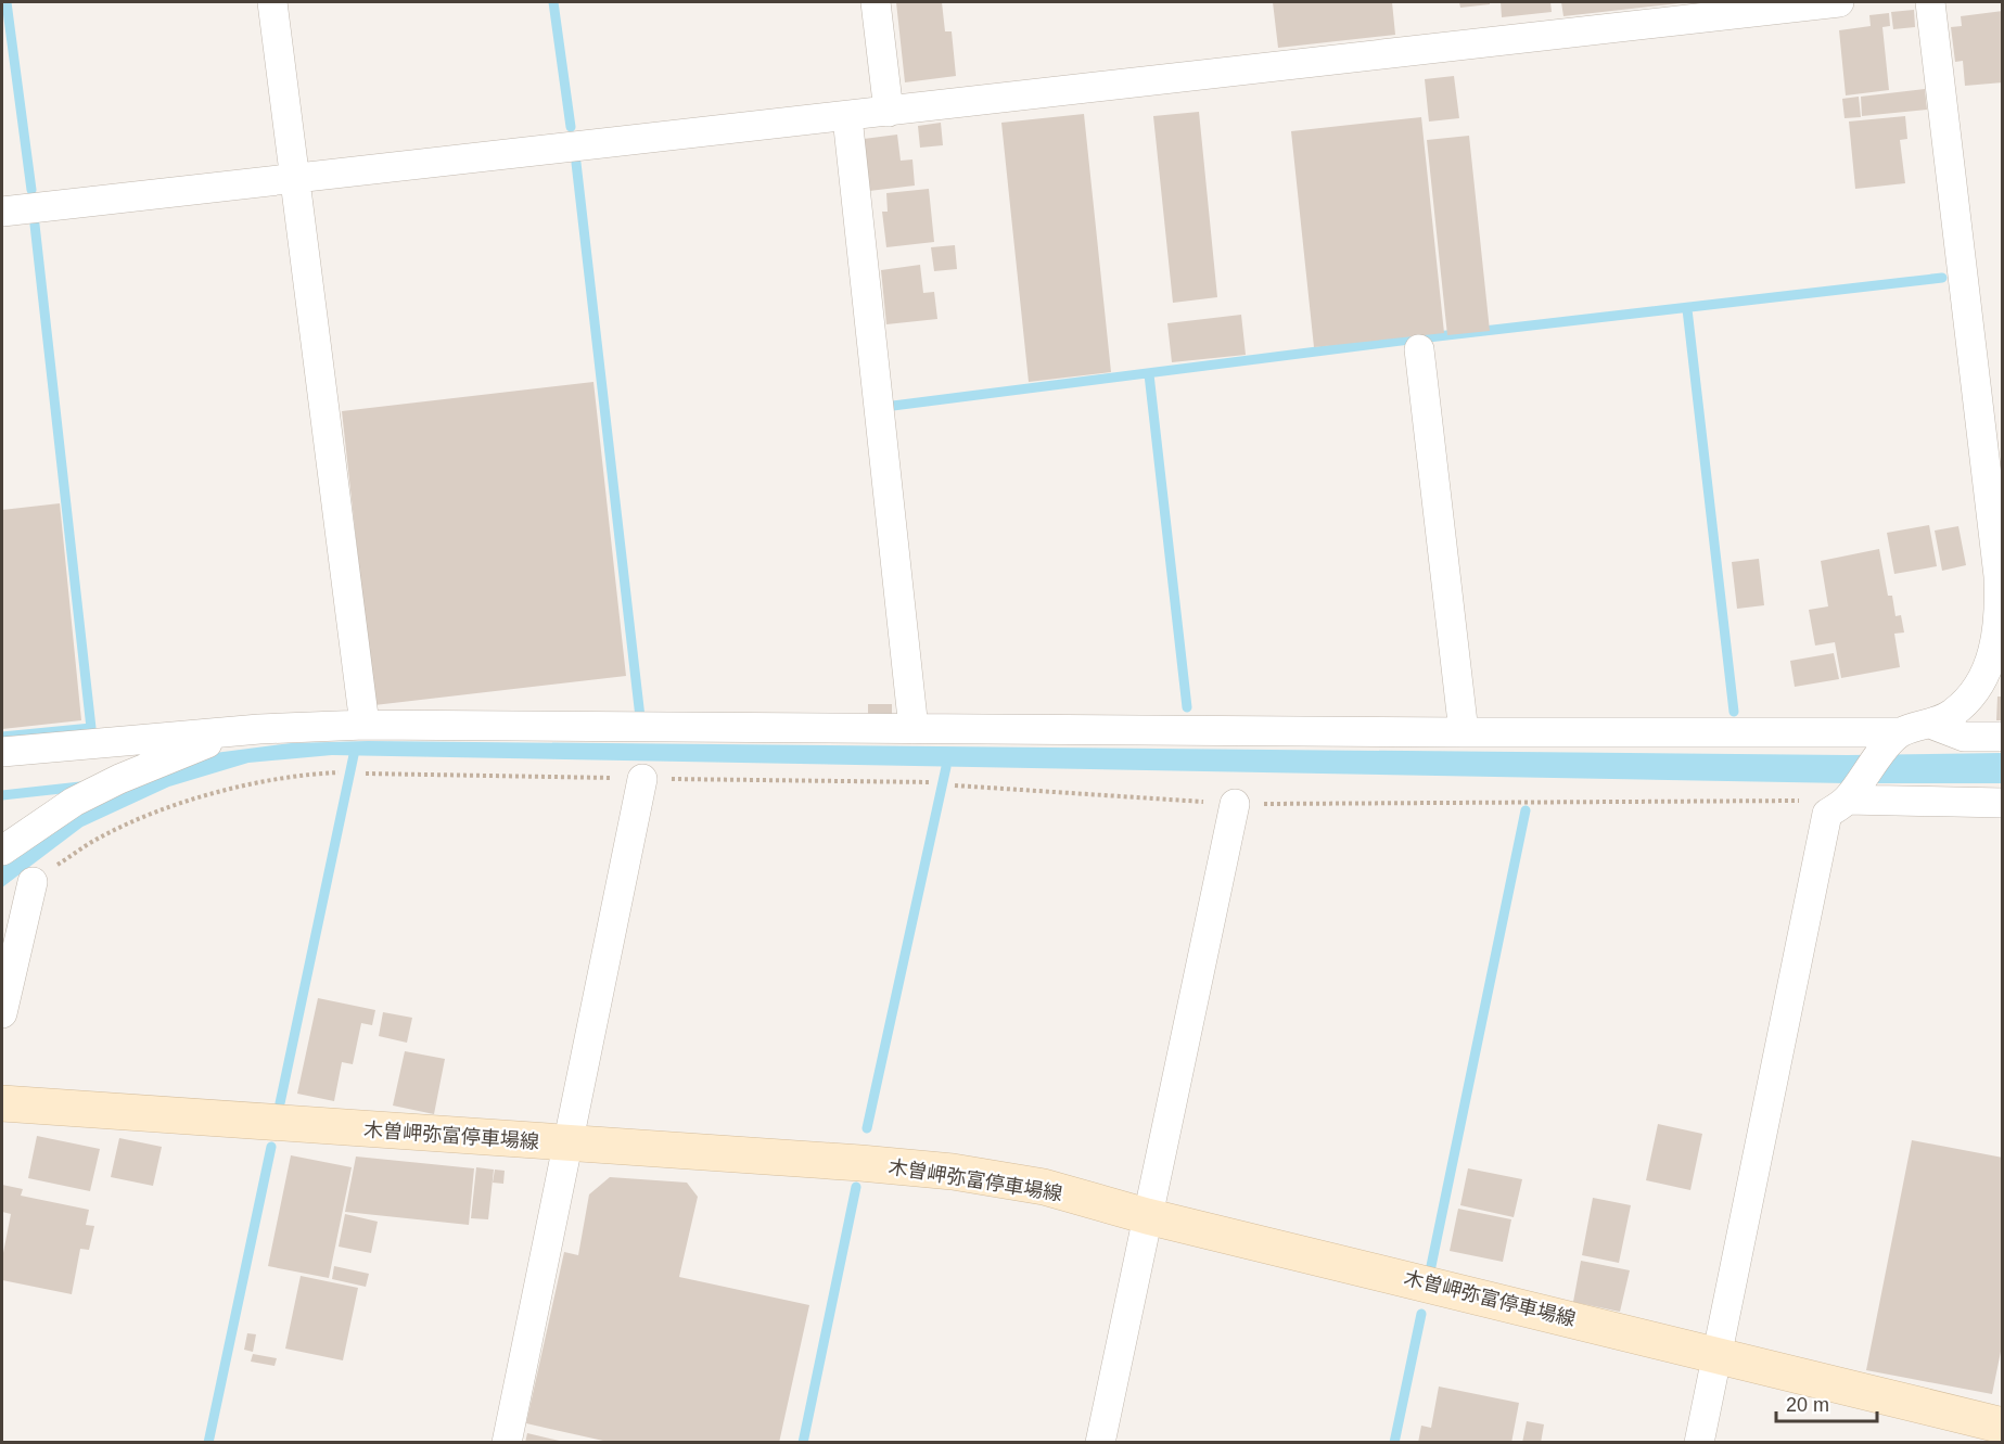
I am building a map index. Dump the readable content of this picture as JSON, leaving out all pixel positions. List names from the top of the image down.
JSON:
{
  "streets": {
    "main road": ["木曽岬弥富停車場線"]
  },
  "scale_bar": "20 m"
}
